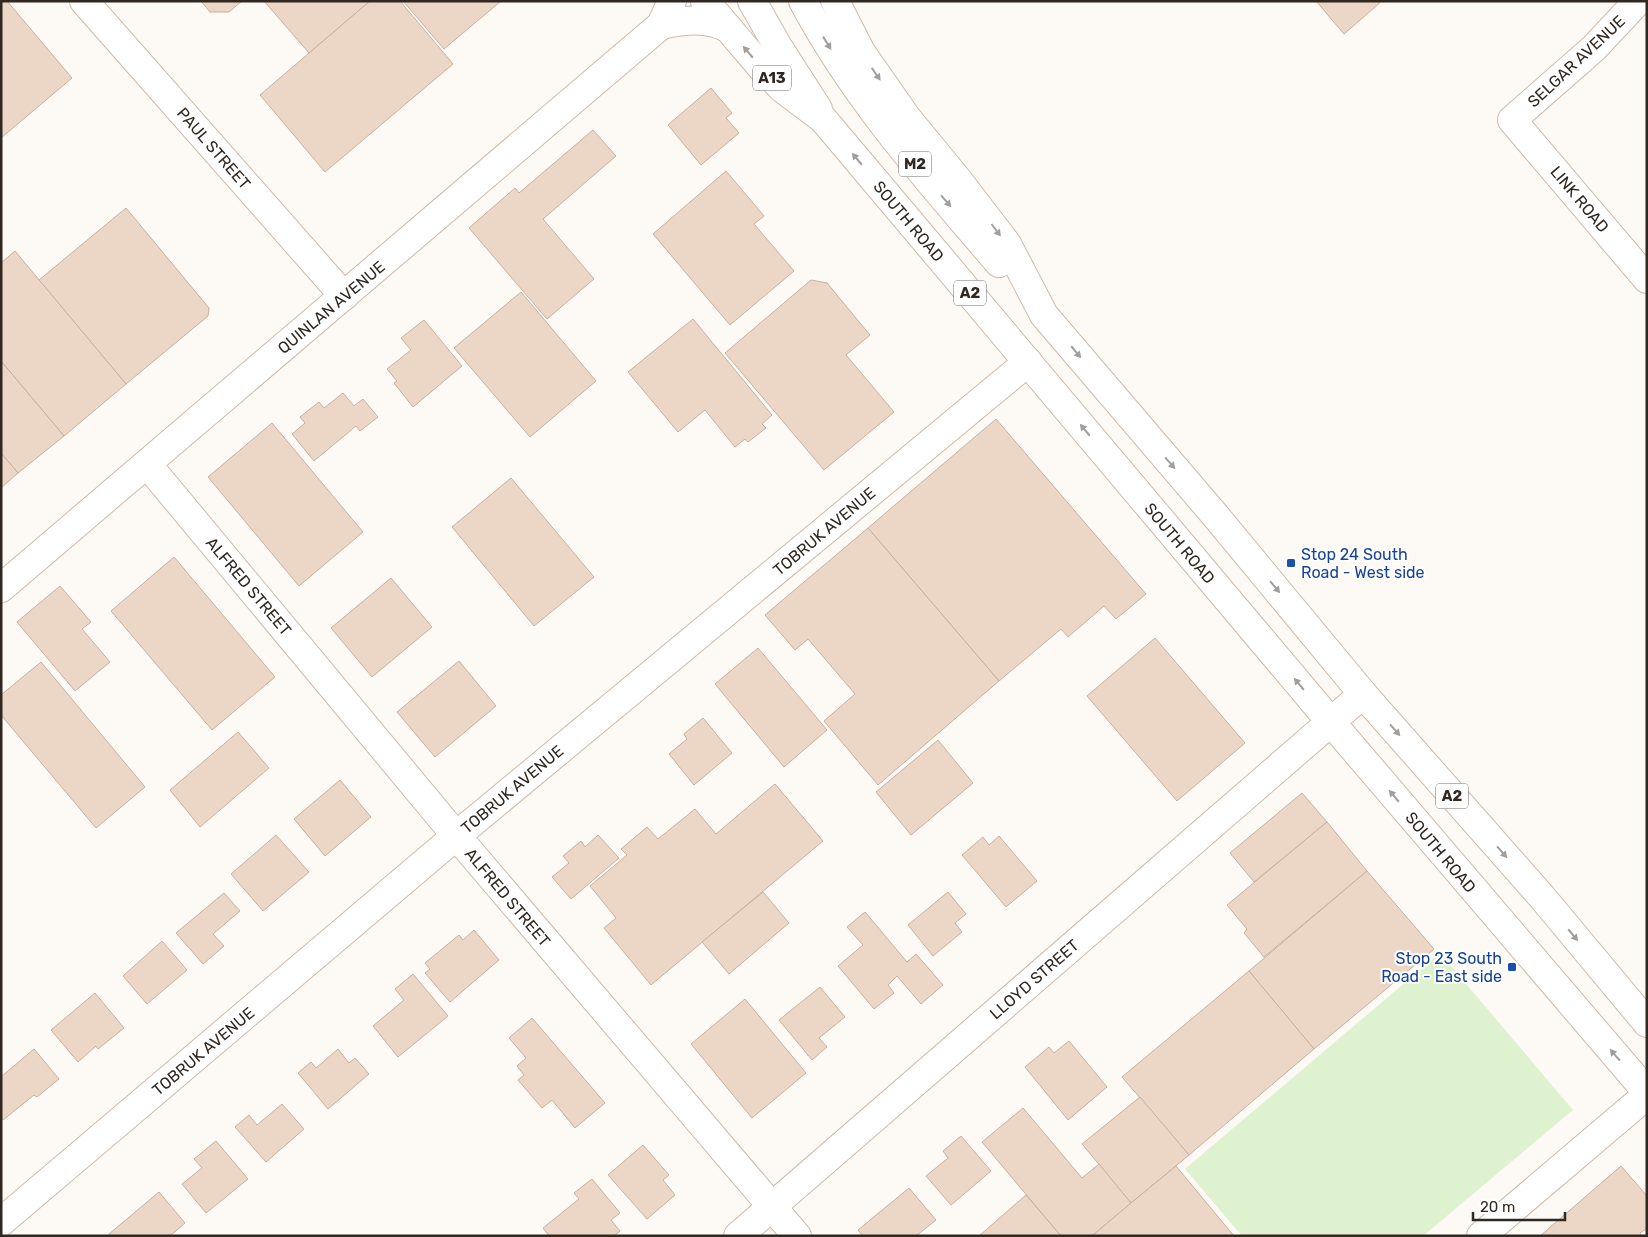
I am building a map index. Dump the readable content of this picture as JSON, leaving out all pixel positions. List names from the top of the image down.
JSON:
{
  "streets": {
    "main road": [
      "SELGAR AVENUE",
      "A13",
      "PAUL STREET",
      "M2",
      "LINK ROAD",
      "SOUTH ROAD",
      "A2",
      "QUINLAN AVENUE",
      "TOBRUK AVENUE",
      "ALFRED STREET",
      "LLOYD STREET"
    ]
  },
  "crossings": [
    ["SELGAR AVENUE", "LINK ROAD"],
    ["PAUL STREET", "QUINLAN AVENUE"],
    ["M2", "A2"],
    ["SOUTH ROAD", "QUINLAN AVENUE"],
    ["SOUTH ROAD", "TOBRUK AVENUE"],
    ["SOUTH ROAD", "LLOYD STREET"],
    ["A2", "LLOYD STREET"],
    ["QUINLAN AVENUE", "ALFRED STREET"],
    ["TOBRUK AVENUE", "ALFRED STREET"],
    ["ALFRED STREET", "LLOYD STREET"]
  ],
  "places": {
    "transit": ["Stop 24 South Road - West side", "Stop 23 South Road - East side"]
  },
  "scale_bar": "20 m"
}
